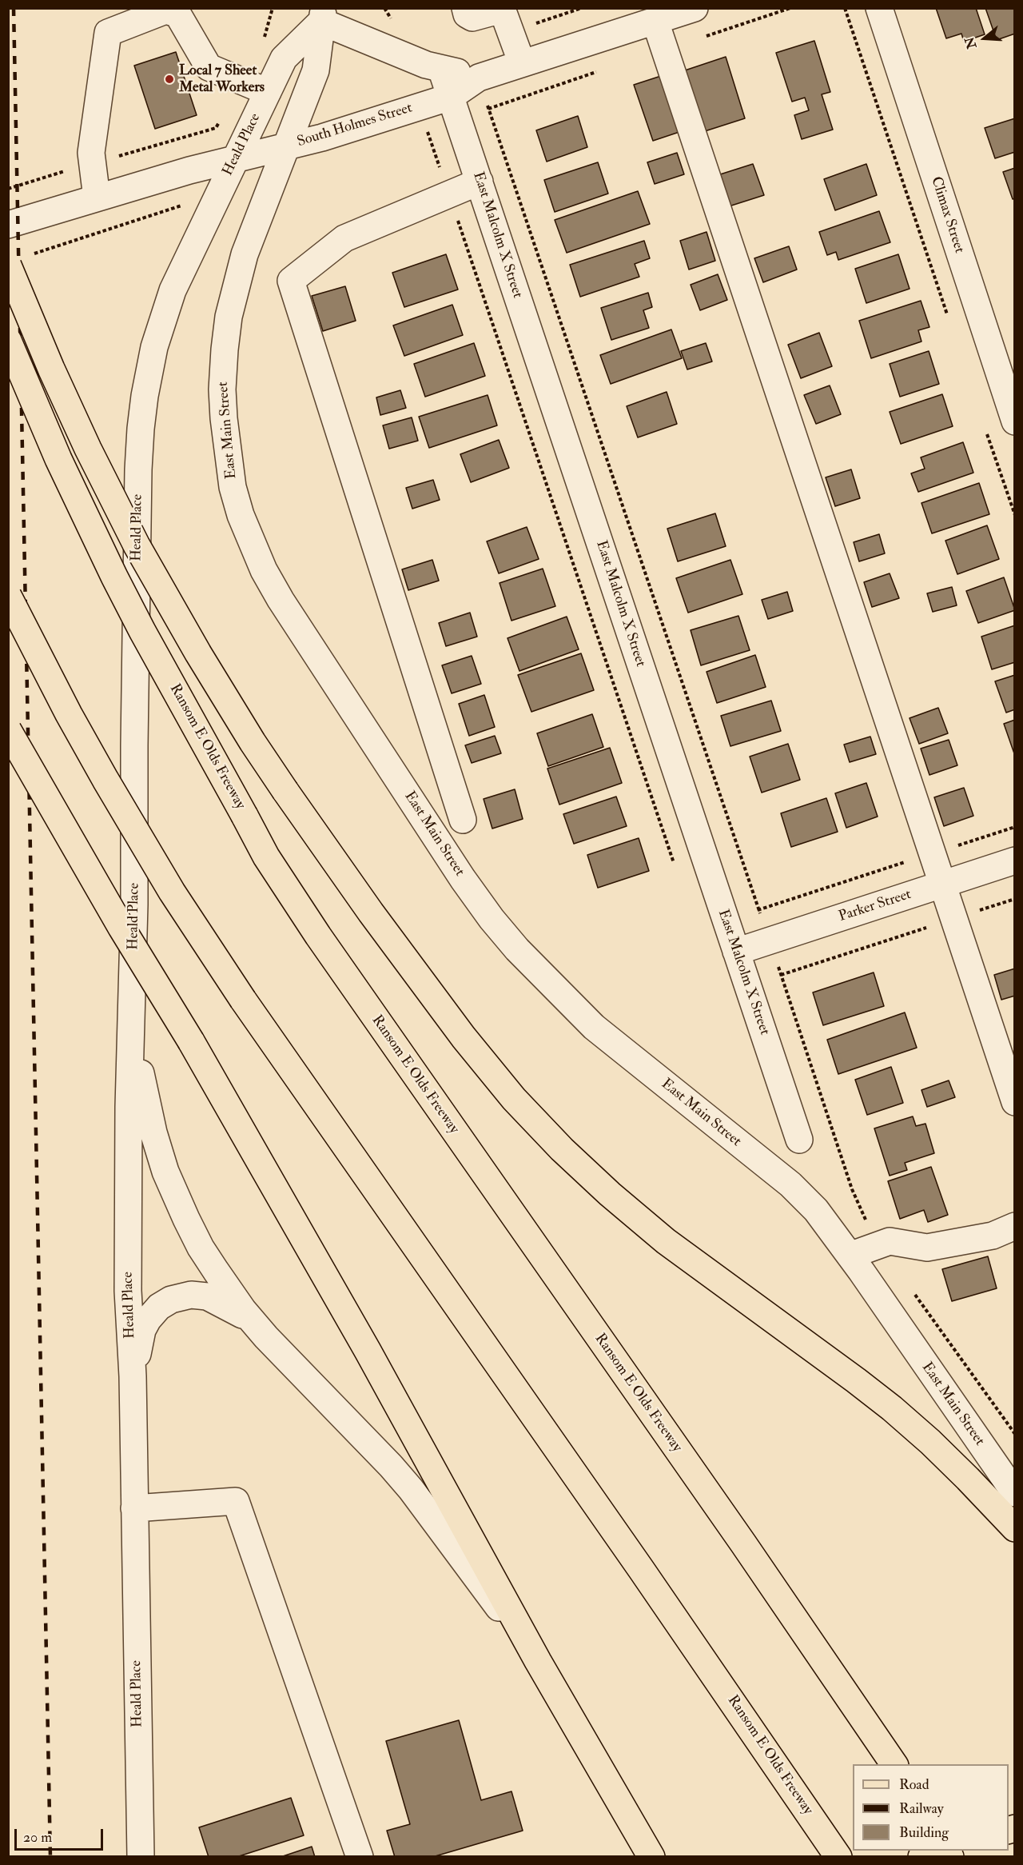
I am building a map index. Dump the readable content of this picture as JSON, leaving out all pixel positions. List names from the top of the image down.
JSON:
{
  "streets": {
    "main road": ["Ransom E Olds Freeway"],
    "street": [
      "South Holmes Street",
      "Heald Place",
      "Climax Street",
      "East Malcolm X Street",
      "East Main Street",
      "Parker Street"
    ]
  },
  "crossings": [
    ["South Holmes Street", "Heald Place"],
    ["South Holmes Street", "East Malcolm X Street"],
    ["South Holmes Street", "East Main Street"],
    ["Heald Place", "East Main Street"],
    ["East Malcolm X Street", "Parker Street"]
  ],
  "places": ["Local 7 Sheet Metal Workers"],
  "legend": ["Road", "Railway", "Building"],
  "scale_bar": "20 m",
  "north": "left"
}
